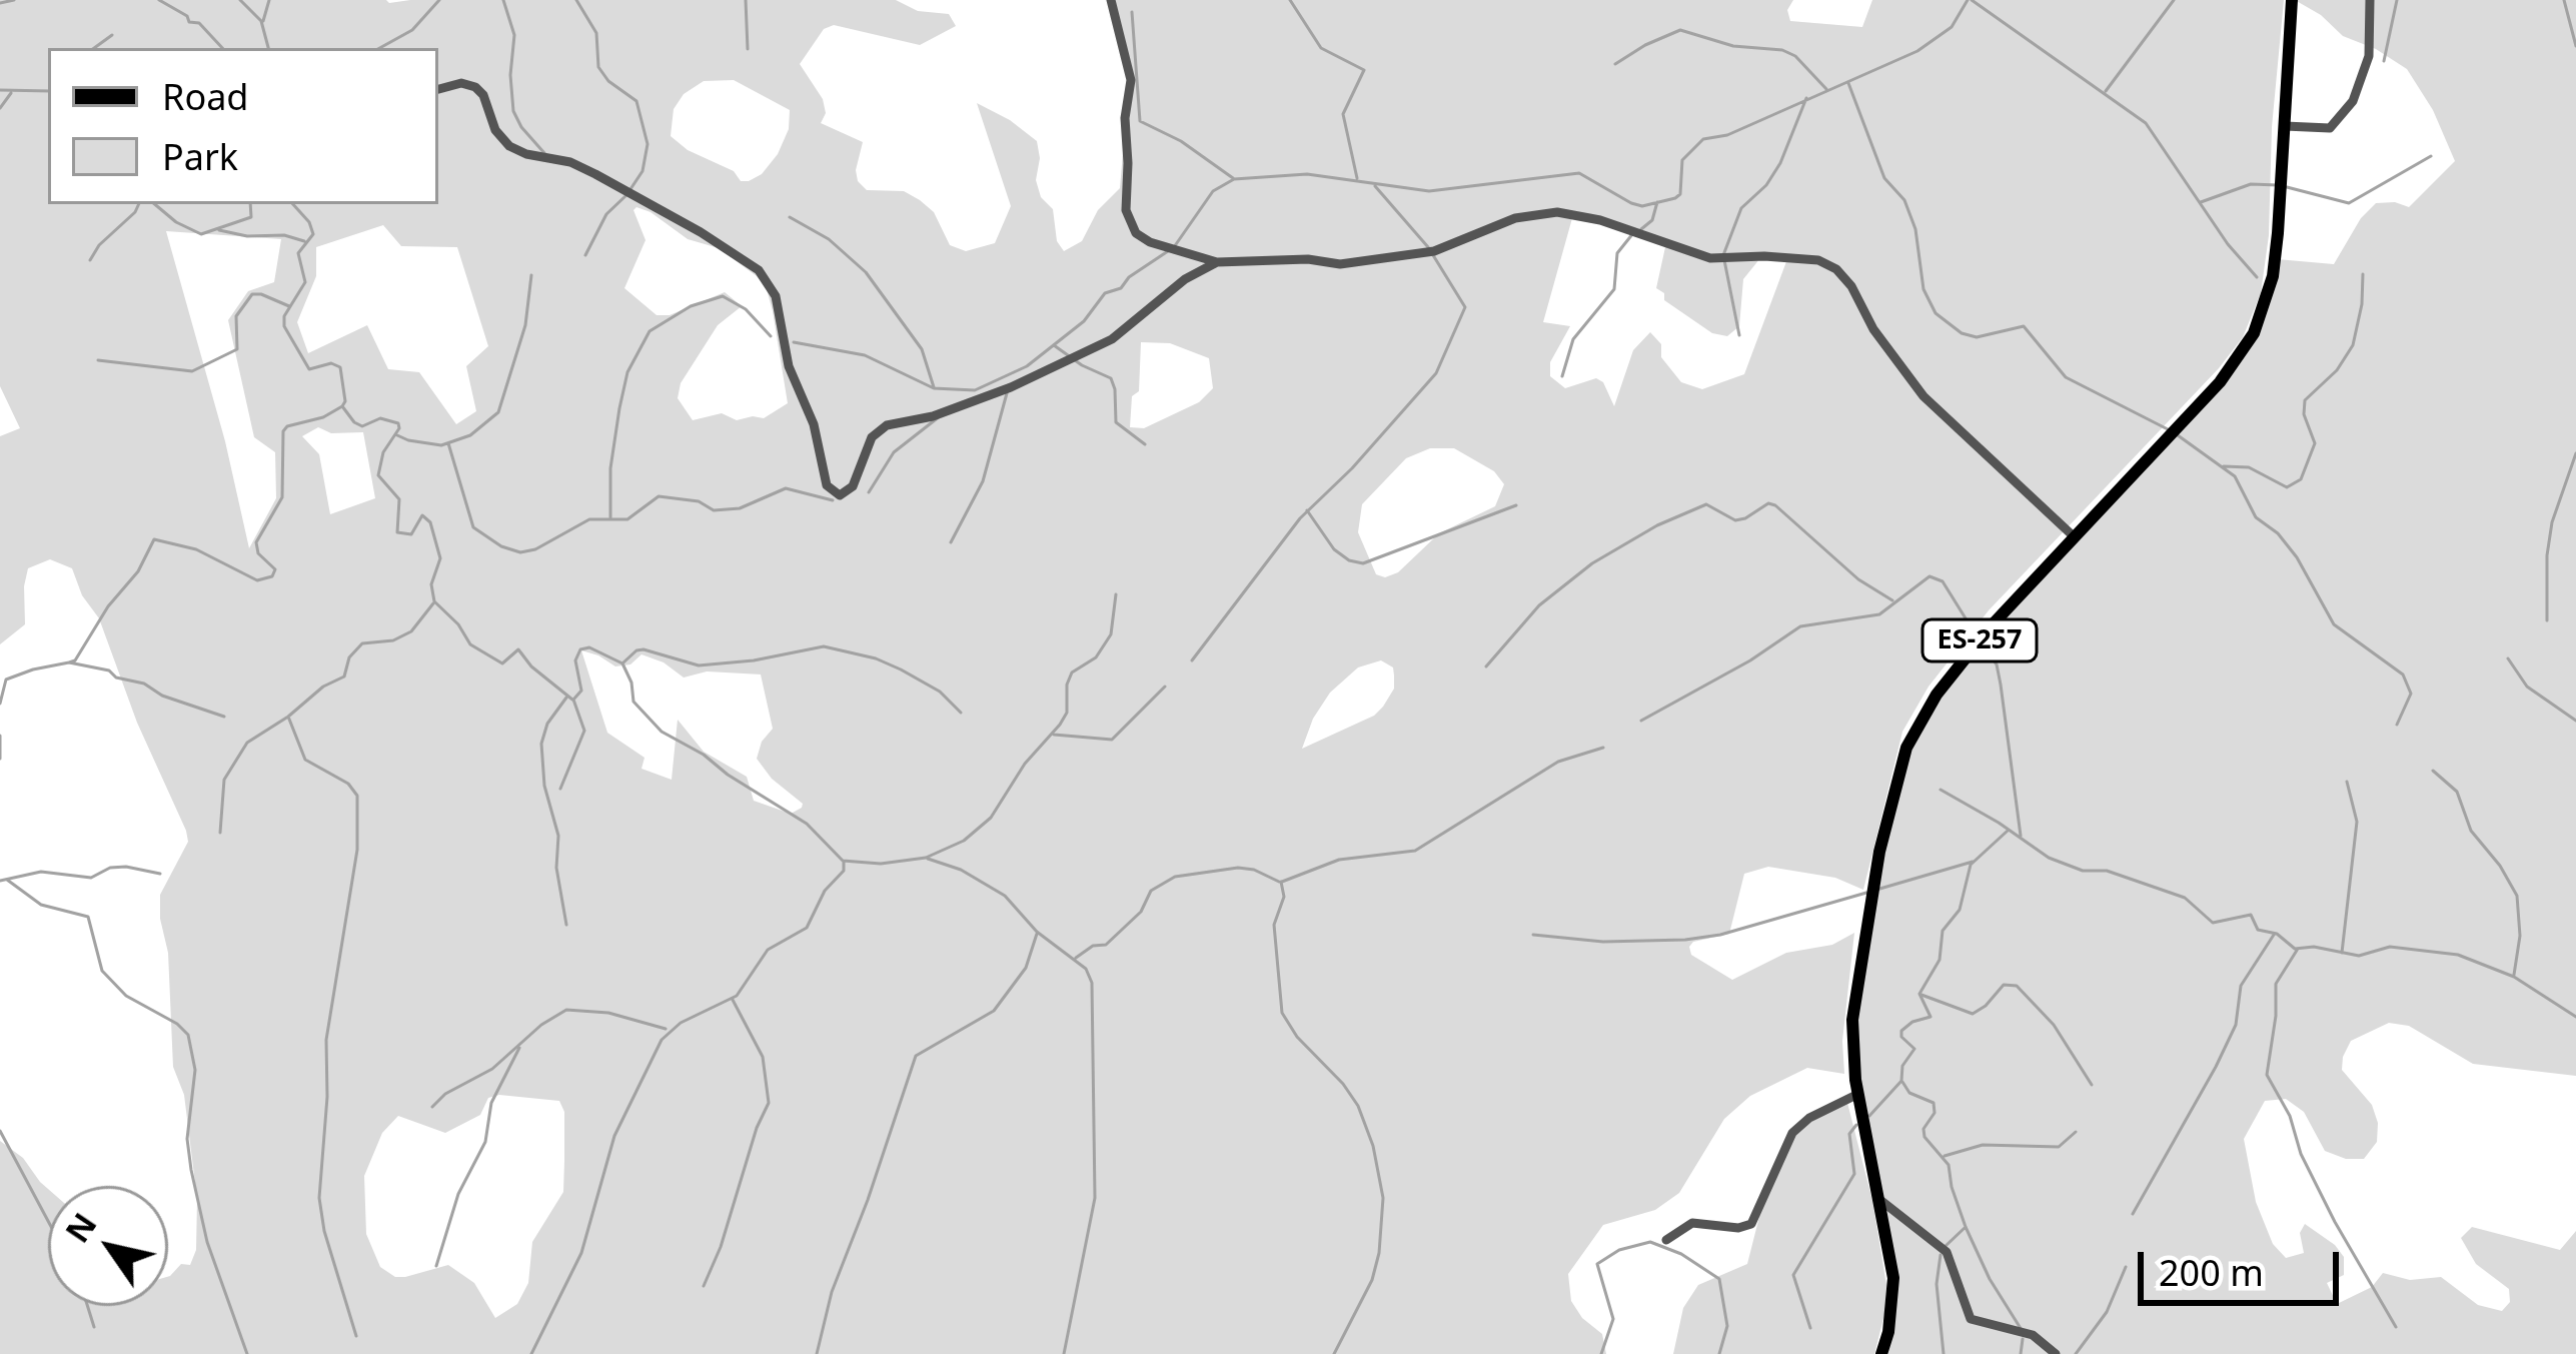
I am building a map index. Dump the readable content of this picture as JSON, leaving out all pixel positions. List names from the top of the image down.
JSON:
{
  "streets": {
    "main road": ["ES-257"]
  },
  "legend": ["Road", "Park"],
  "scale_bar": "200 m",
  "north": "top left"
}
